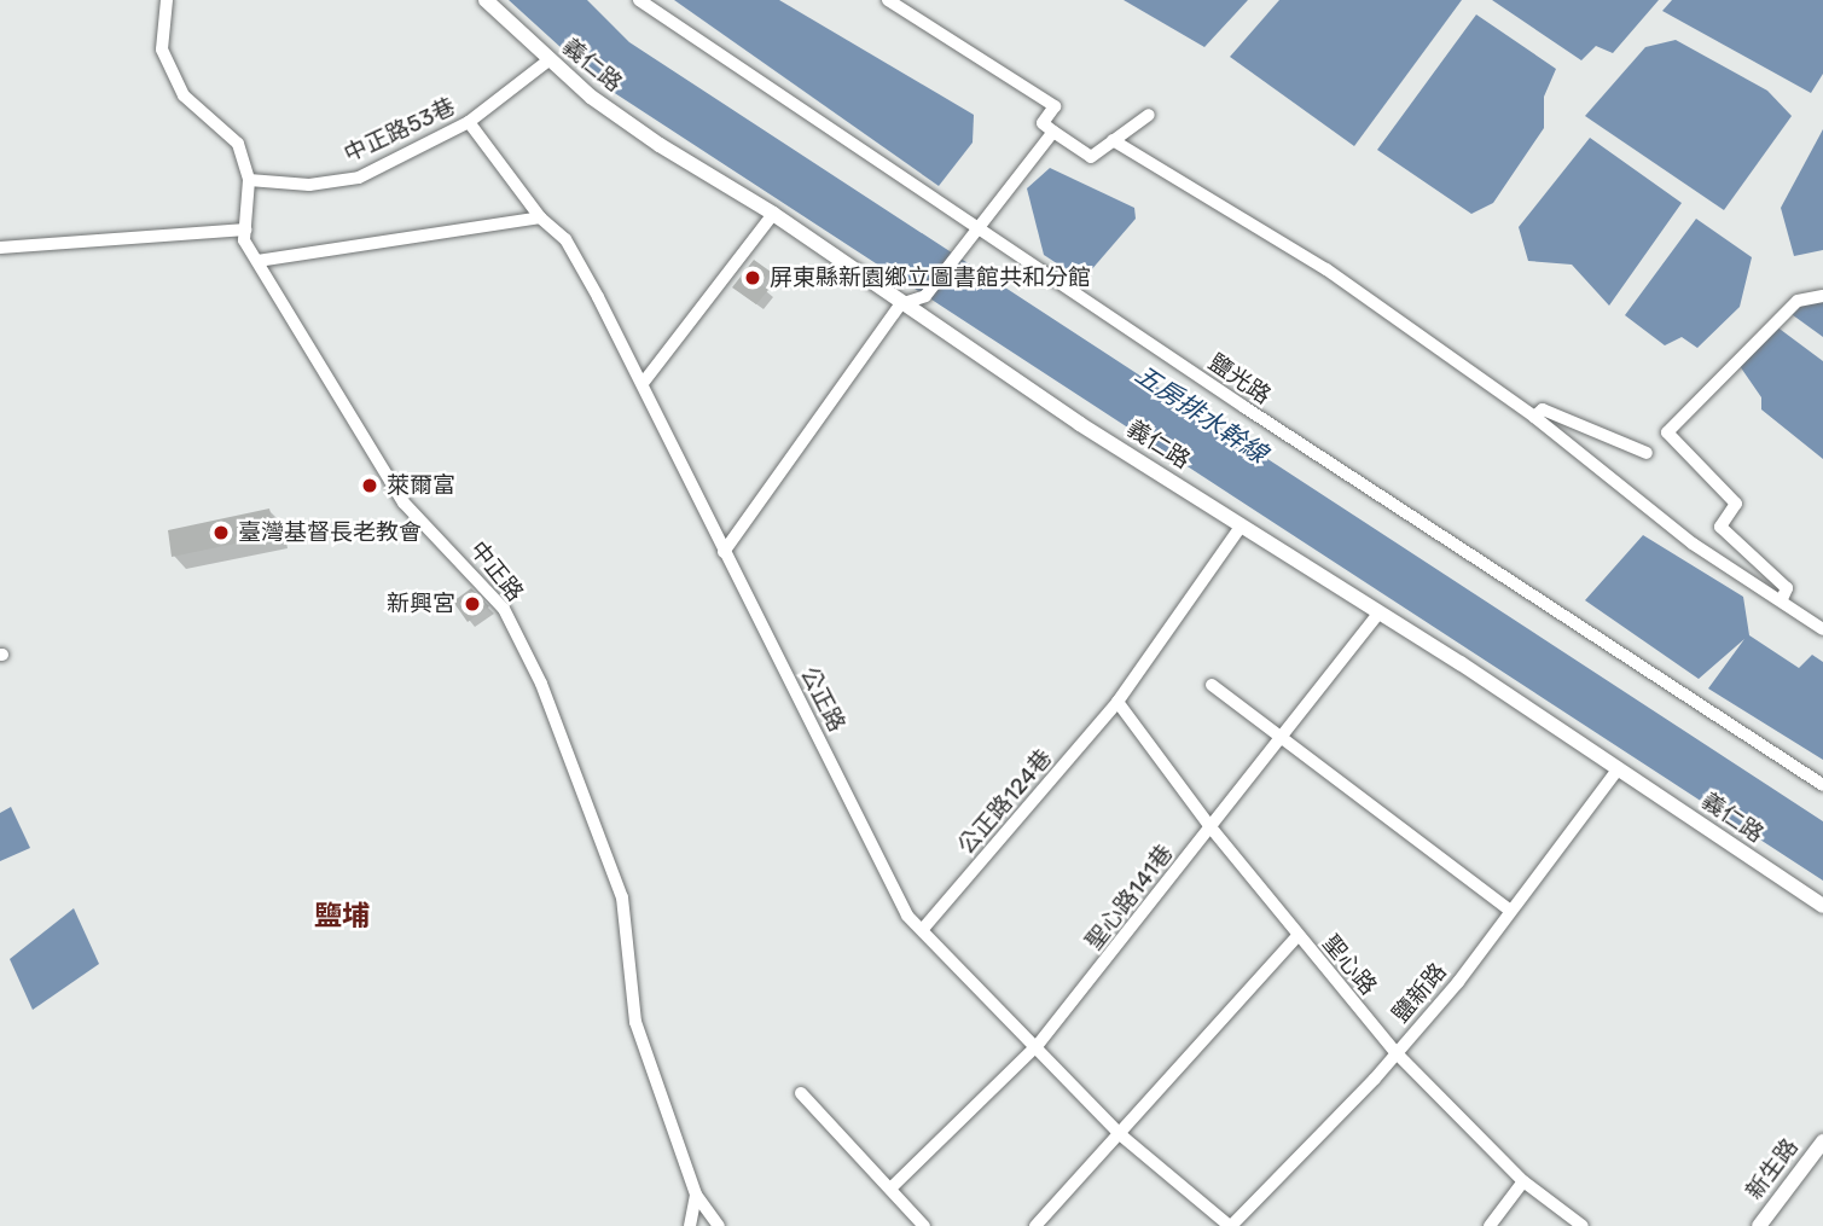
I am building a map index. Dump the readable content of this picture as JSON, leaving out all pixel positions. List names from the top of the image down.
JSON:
{
  "streets": {
    "street": [
      "義仁路",
      "中正路53巷",
      "鹽光路",
      "中正路",
      "公正路",
      "公正路124巷",
      "聖心路141巷",
      "聖心路",
      "鹽新路",
      "新生路"
    ]
  },
  "crossings": [
    ["義仁路", "中正路53巷"],
    ["義仁路", "公正路124巷"],
    ["義仁路", "聖心路141巷"],
    ["義仁路", "鹽新路"],
    ["中正路53巷", "中正路"],
    ["中正路53巷", "公正路"],
    ["公正路", "公正路124巷"],
    ["公正路", "聖心路141巷"],
    ["公正路", "鹽新路"],
    ["公正路124巷", "聖心路"],
    ["聖心路141巷", "聖心路"],
    ["聖心路", "鹽新路"]
  ],
  "districts": ["鹽埔"],
  "water": ["五房排水幹線"],
  "places": [
    "屏東縣新園鄉立圖書館共和分館",
    "萊爾富",
    "臺灣基督長老教會",
    "新興宮"
  ]
}
